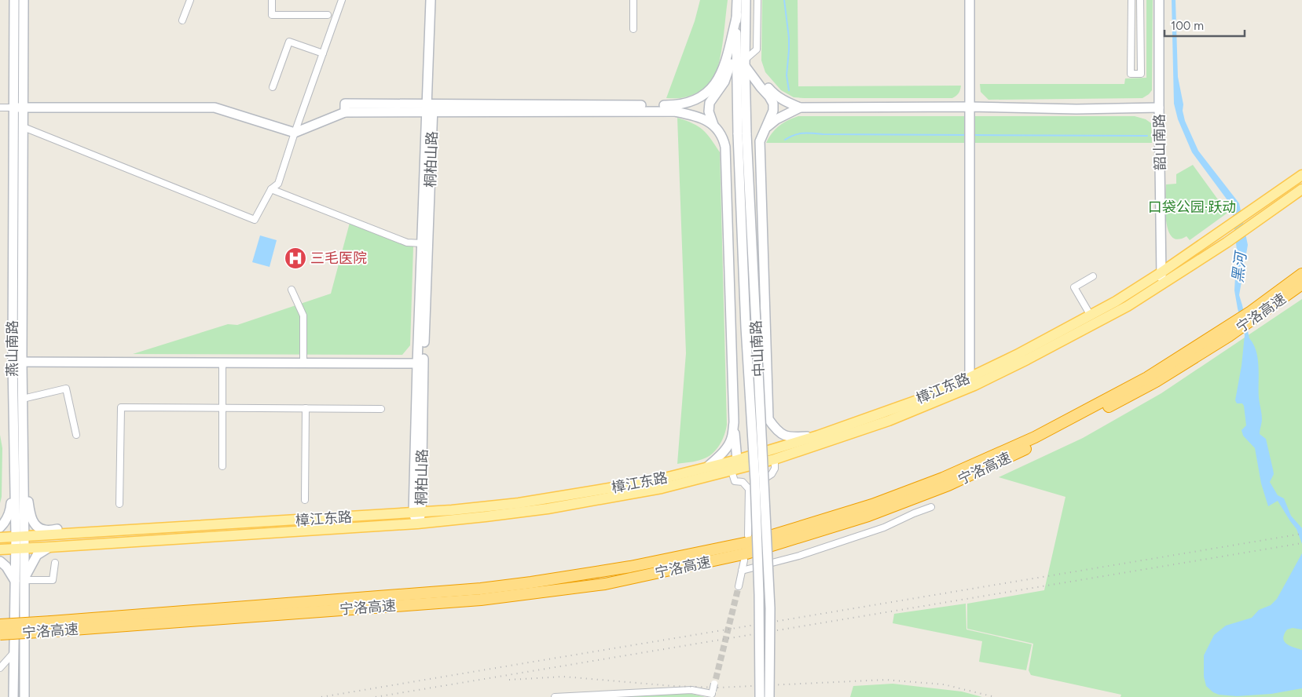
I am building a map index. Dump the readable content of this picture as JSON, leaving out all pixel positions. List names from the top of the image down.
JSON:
{
  "streets": {
    "highway": ["宁洛高速"],
    "main road": ["樟江东路"],
    "street": [
      "韶山南路",
      "桐柏山路",
      "燕山南路",
      "中山南路"
    ]
  },
  "crossings": [
    ["韶山南路", "樟江东路"],
    ["桐柏山路", "樟江东路"],
    ["燕山南路", "樟江东路"]
  ],
  "water": ["黑河"],
  "parks": ["口袋公园·跃动"],
  "places": {
    "hospital": ["三毛医院"]
  },
  "scale_bar": "100 m"
}
